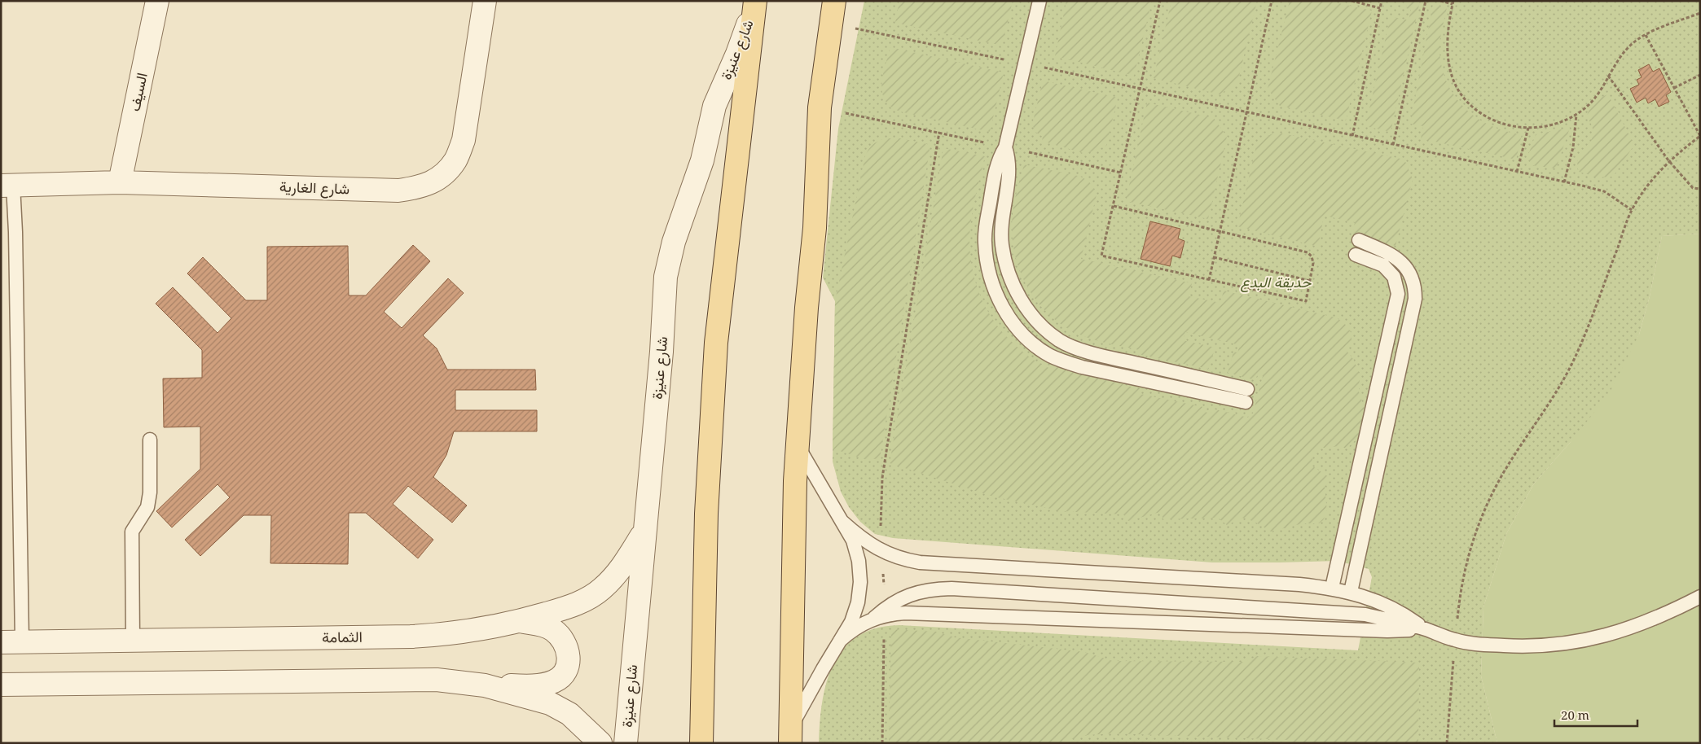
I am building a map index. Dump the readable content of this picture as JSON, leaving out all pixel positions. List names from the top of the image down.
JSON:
{
  "streets": {
    "main road": ["شارع عنيزة"],
    "street": ["السيف", "شارع الغارية", "الثمامة"]
  },
  "crossings": [
    ["شارع عنيزة", "الثمامة"],
    ["السيف", "شارع الغارية"]
  ],
  "parks": ["حديقة البدع"],
  "scale_bar": "20 m"
}
